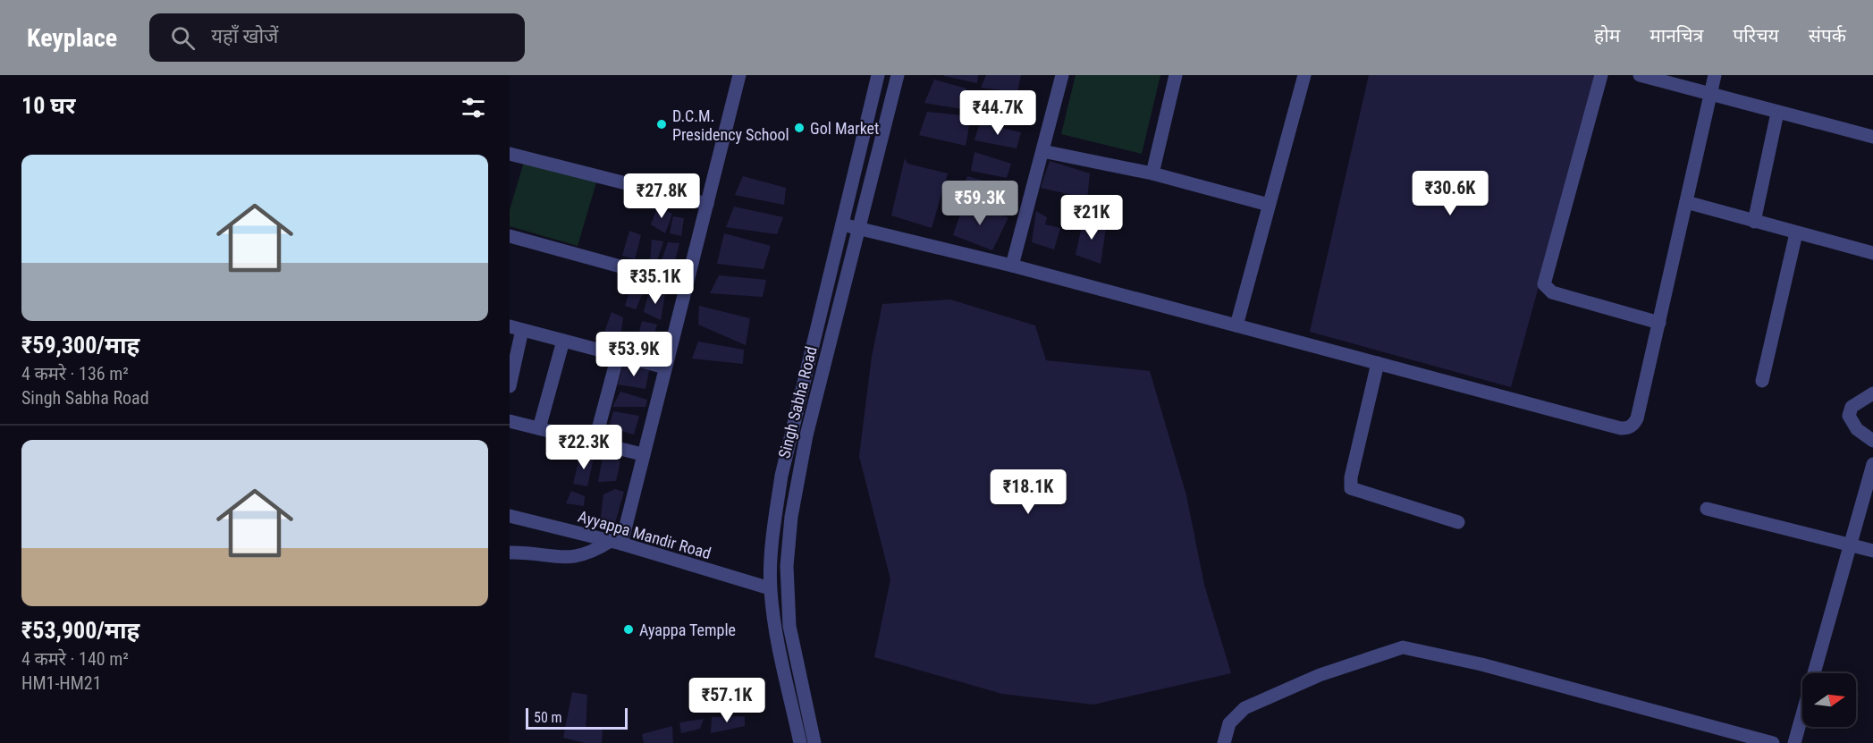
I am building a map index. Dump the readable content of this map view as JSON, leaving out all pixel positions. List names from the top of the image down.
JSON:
{
  "streets": {
    "street": ["Singh Sabha Road", "Ayyappa Mandir Road"]
  },
  "crossings": [
    ["Singh Sabha Road", "Ayyappa Mandir Road"]
  ],
  "places": ["D.C.M. Presidency School", "Gol Market", "Ayappa Temple"],
  "scale_bar": "50 m",
  "north": "right",
  "page": {
    "header": "Keyplace",
    "search": "यहाँ खोजें",
    "nav": [
      "होम",
      "मानचित्र",
      "परिचय",
      "संपर्क"
    ],
    "heading": "10 घर",
    "price": [
      "₹44.7K",
      "₹30.6K",
      "₹27.8K",
      "₹59.3K",
      "₹21K",
      "₹35.1K",
      "₹53.9K",
      "₹22.3K",
      "₹18.1K",
      "₹57.1K"
    ],
    "list": [
      {
        "name": "₹59,300/माह",
        "note": "4 कमरे · 136 m² · Singh Sabha Road"
      },
      {
        "name": "₹53,900/माह",
        "note": "4 कमरे · 140 m² · HM1-HM21"
      }
    ],
    "scale": "50 m"
  }
}
